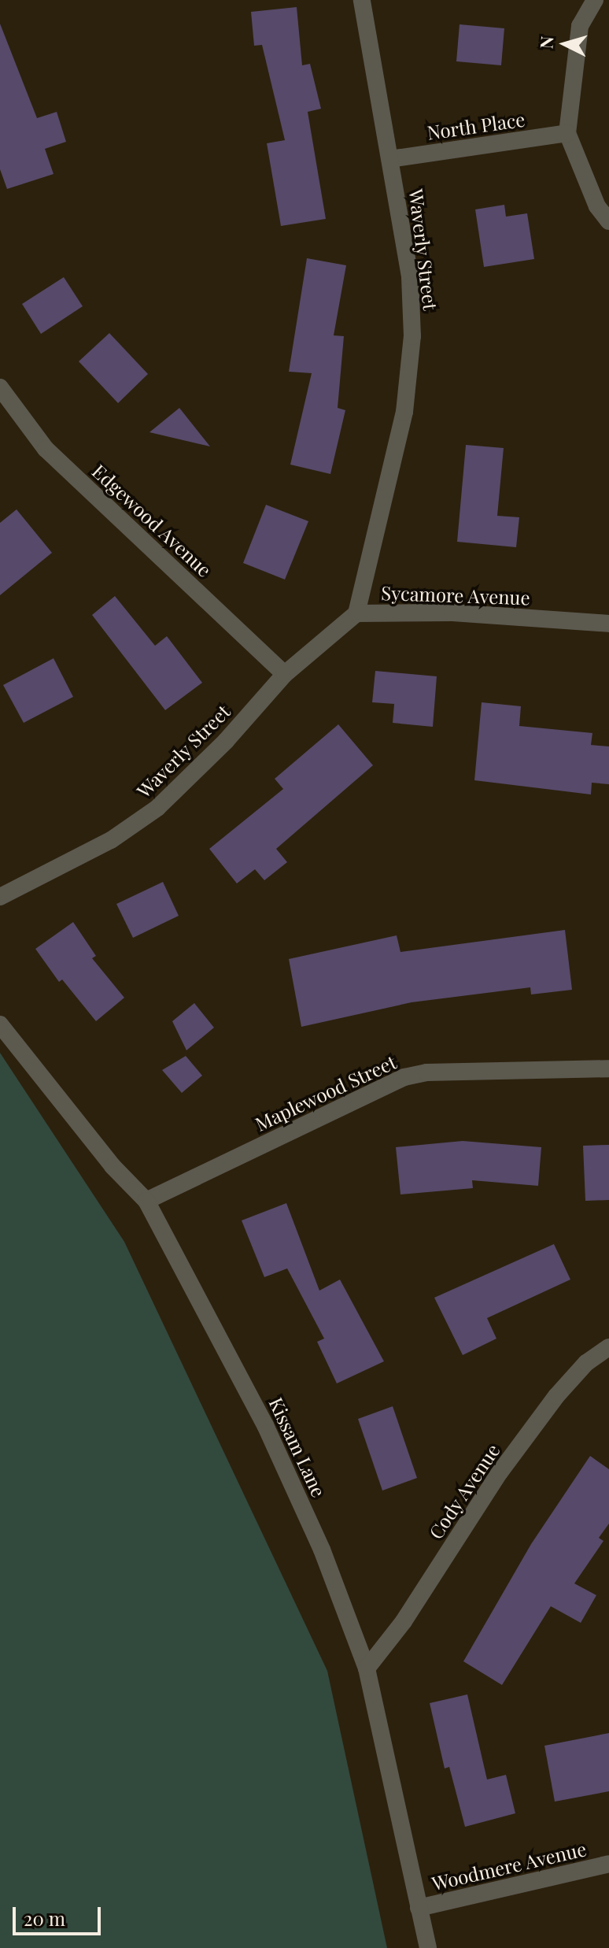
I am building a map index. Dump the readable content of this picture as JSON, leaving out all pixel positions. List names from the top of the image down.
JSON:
{
  "streets": {
    "street": [
      "North Place",
      "Waverly Street",
      "Edgewood Avenue",
      "Sycamore Avenue",
      "Maplewood Street",
      "Kissam Lane",
      "Cody Avenue",
      "Woodmere Avenue"
    ]
  },
  "crossings": [
    ["North Place", "Waverly Street"],
    ["Waverly Street", "Edgewood Avenue"],
    ["Waverly Street", "Sycamore Avenue"],
    ["Edgewood Avenue", "Sycamore Avenue"],
    ["Maplewood Street", "Kissam Lane"],
    ["Kissam Lane", "Cody Avenue"],
    ["Kissam Lane", "Woodmere Avenue"]
  ],
  "scale_bar": "20 m",
  "north": "left"
}
